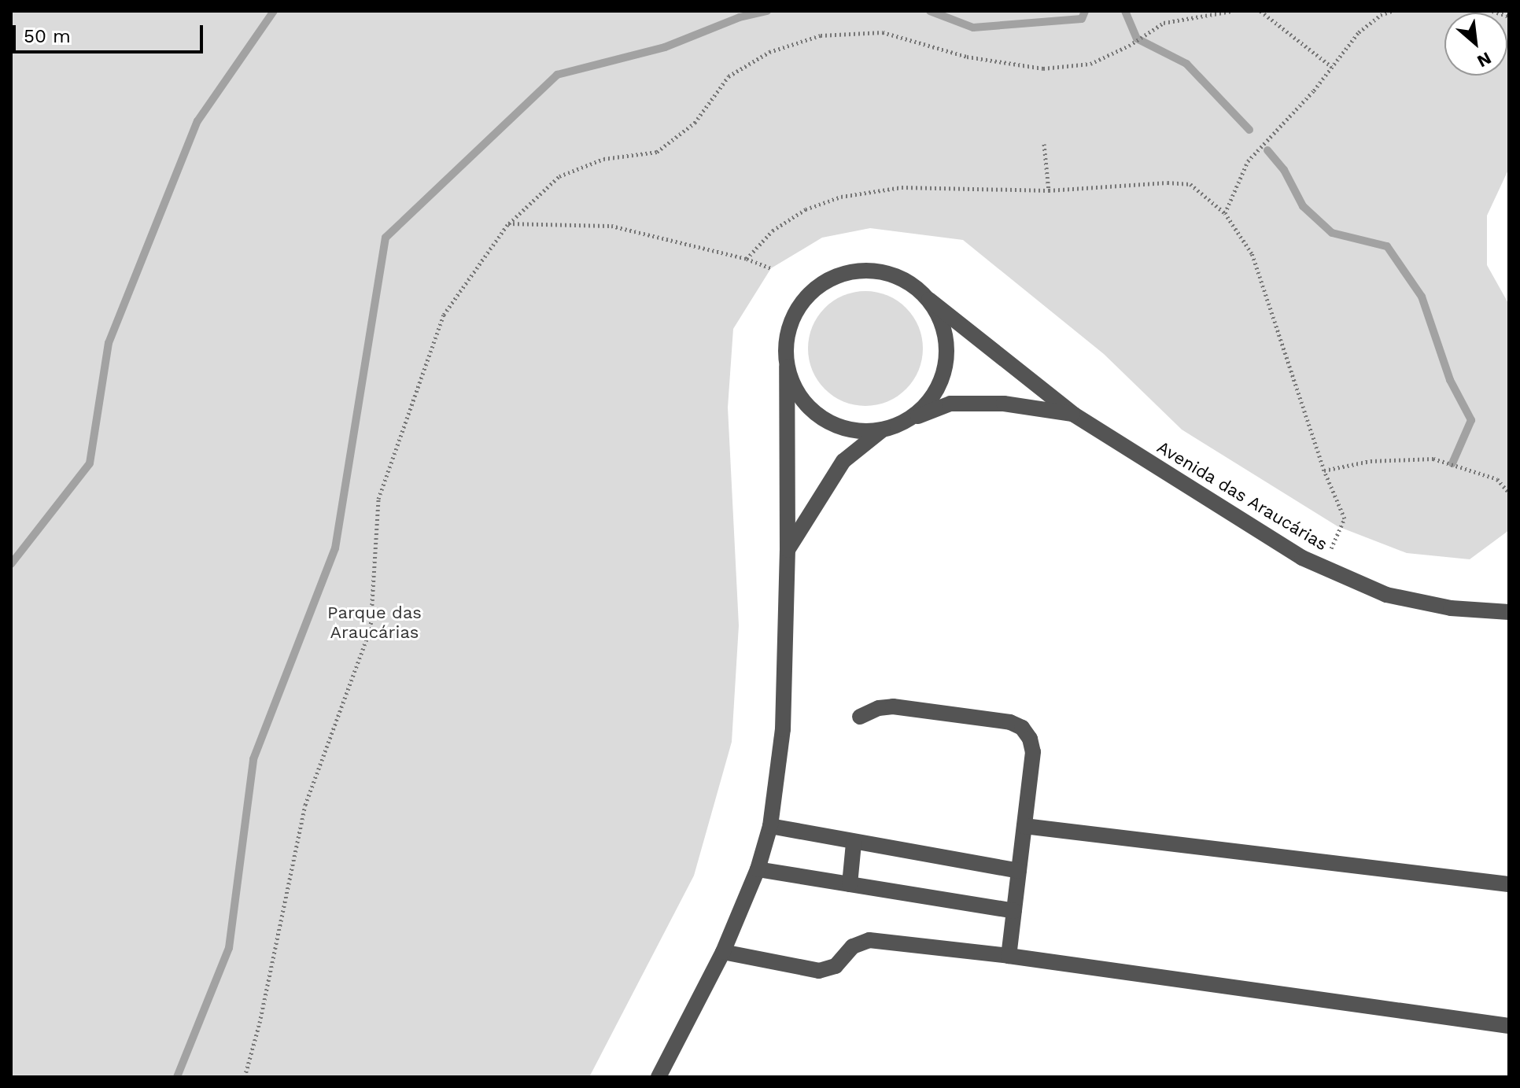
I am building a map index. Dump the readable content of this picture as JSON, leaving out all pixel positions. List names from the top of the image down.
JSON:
{
  "streets": {
    "street": ["Avenida das Araucárias"]
  },
  "parks": ["Parque das Araucárias"],
  "scale_bar": "50 m",
  "north": "bottom right"
}
